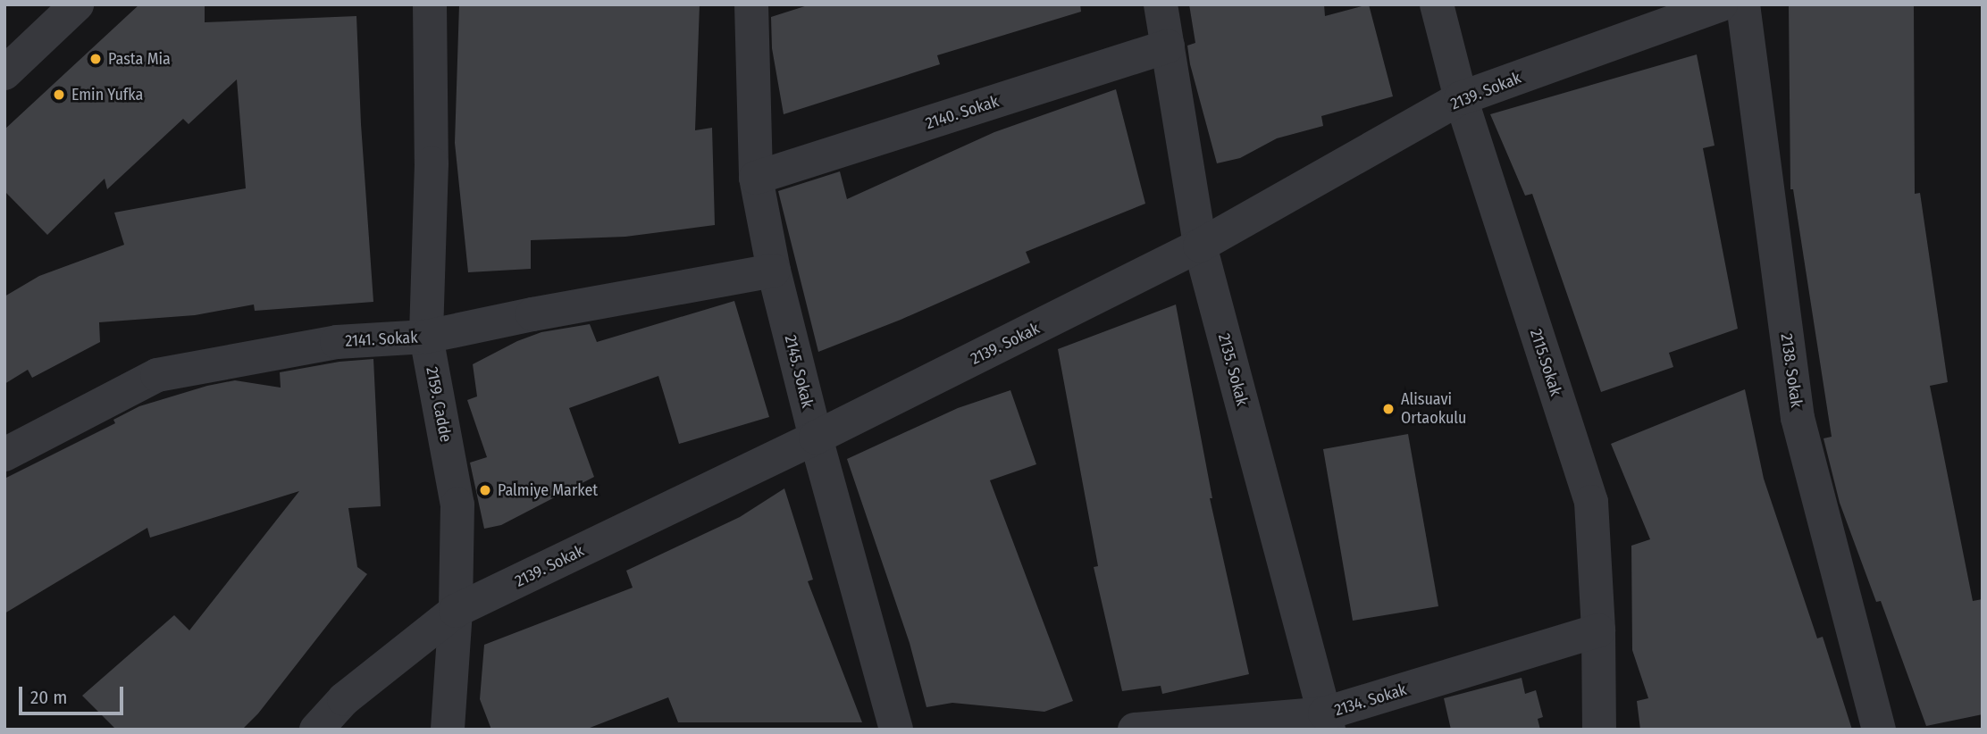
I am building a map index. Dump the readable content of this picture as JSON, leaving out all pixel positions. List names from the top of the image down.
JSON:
{
  "streets": {
    "street": [
      "2139. Sokak",
      "2140. Sokak",
      "2141. Sokak",
      "2115.Sokak",
      "2135. Sokak",
      "2138. Sokak",
      "2145. Sokak",
      "2159. Cadde",
      "2134. Sokak"
    ]
  },
  "crossings": [
    ["2139. Sokak", "2115.Sokak"],
    ["2139. Sokak", "2135. Sokak"],
    ["2139. Sokak", "2145. Sokak"],
    ["2139. Sokak", "2159. Cadde"],
    ["2140. Sokak", "2135. Sokak"],
    ["2140. Sokak", "2145. Sokak"],
    ["2141. Sokak", "2145. Sokak"],
    ["2141. Sokak", "2159. Cadde"],
    ["2115.Sokak", "2134. Sokak"],
    ["2135. Sokak", "2134. Sokak"]
  ],
  "places": [
    "Pasta Mia",
    "Emin Yufka",
    "Alisuavi Ortaokulu",
    "Palmiye Market"
  ],
  "scale_bar": "20 m"
}
